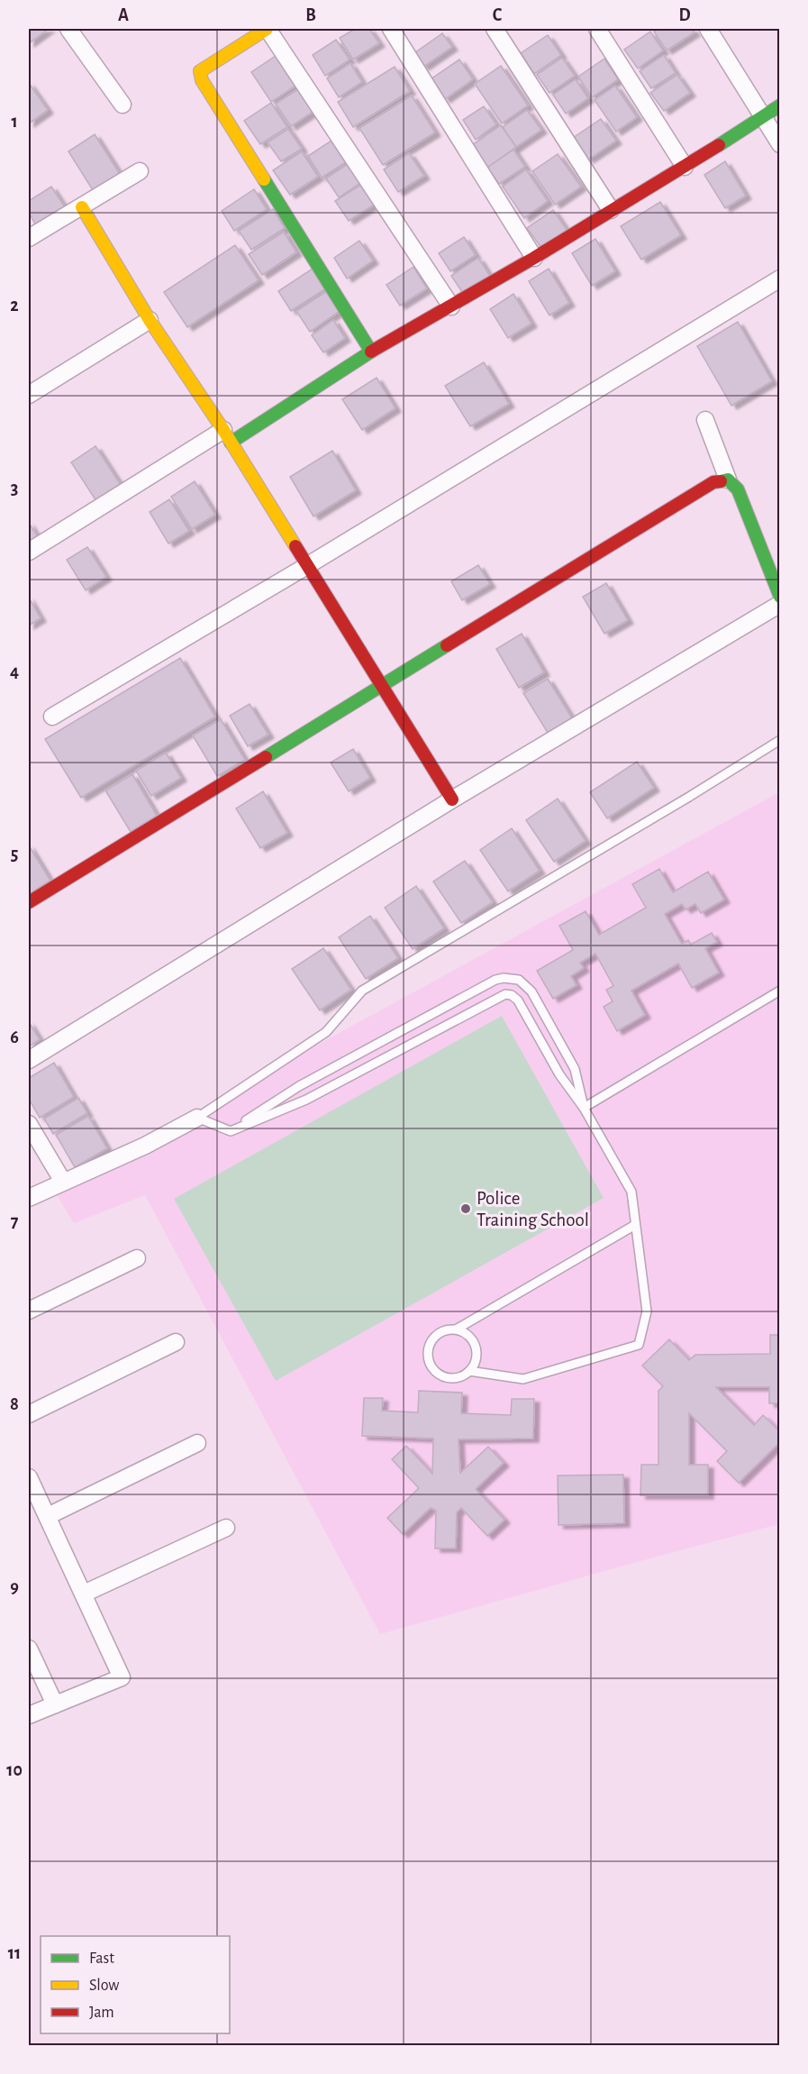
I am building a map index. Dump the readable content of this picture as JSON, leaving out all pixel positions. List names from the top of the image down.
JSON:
{
  "places": ["Police Training School"],
  "legend": ["Fast", "Slow", "Jam"],
  "grid": {
    "columns": [
      "A",
      "B",
      "C",
      "D"
    ],
    "rows": [
      "1",
      "2",
      "3",
      "4",
      "5",
      "6",
      "7",
      "8",
      "9",
      "10",
      "11"
    ]
  }
}
